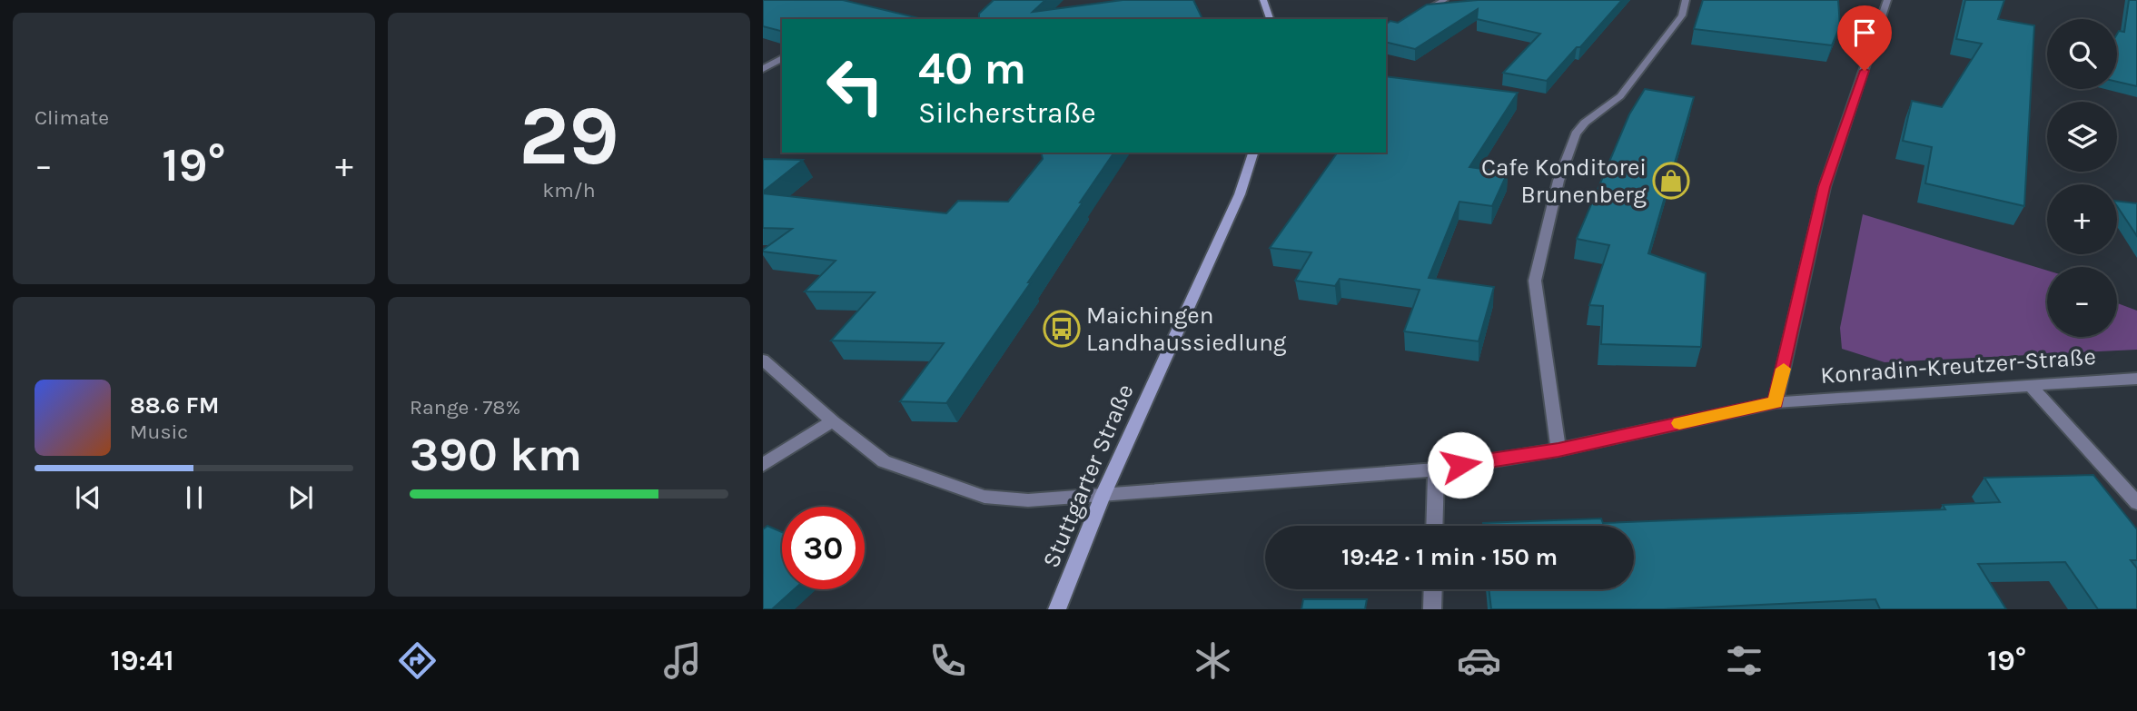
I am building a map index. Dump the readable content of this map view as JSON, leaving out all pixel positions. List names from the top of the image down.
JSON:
{
  "streets": {
    "main road": ["Stuttgarter Straße"],
    "street": ["Konradin-Kreutzer-Straße"]
  },
  "crossings": [
    ["Konradin-Kreutzer-Straße", "Stuttgarter Straße"]
  ],
  "places": {
    "shop": ["Cafe Konditorei Brunenberg"],
    "bus stop": ["Maichingen Landhaussiedlung"]
  },
  "page": {
    "tile": [
      "Climate",
      ["29", "km/h"],
      ["Range · 78%", "390 km"]
    ],
    "map_buttons": ["+", "−"],
    "turn": ["40 m", "Silcherstraße"],
    "heat": ["−", "19°", "+"],
    "song": ["88.6 FM", "Music"],
    "limit": "30",
    "trip": "19:42 · 1 min · 150 m",
    "tabs": ["19:41", "19°"]
  }
}
